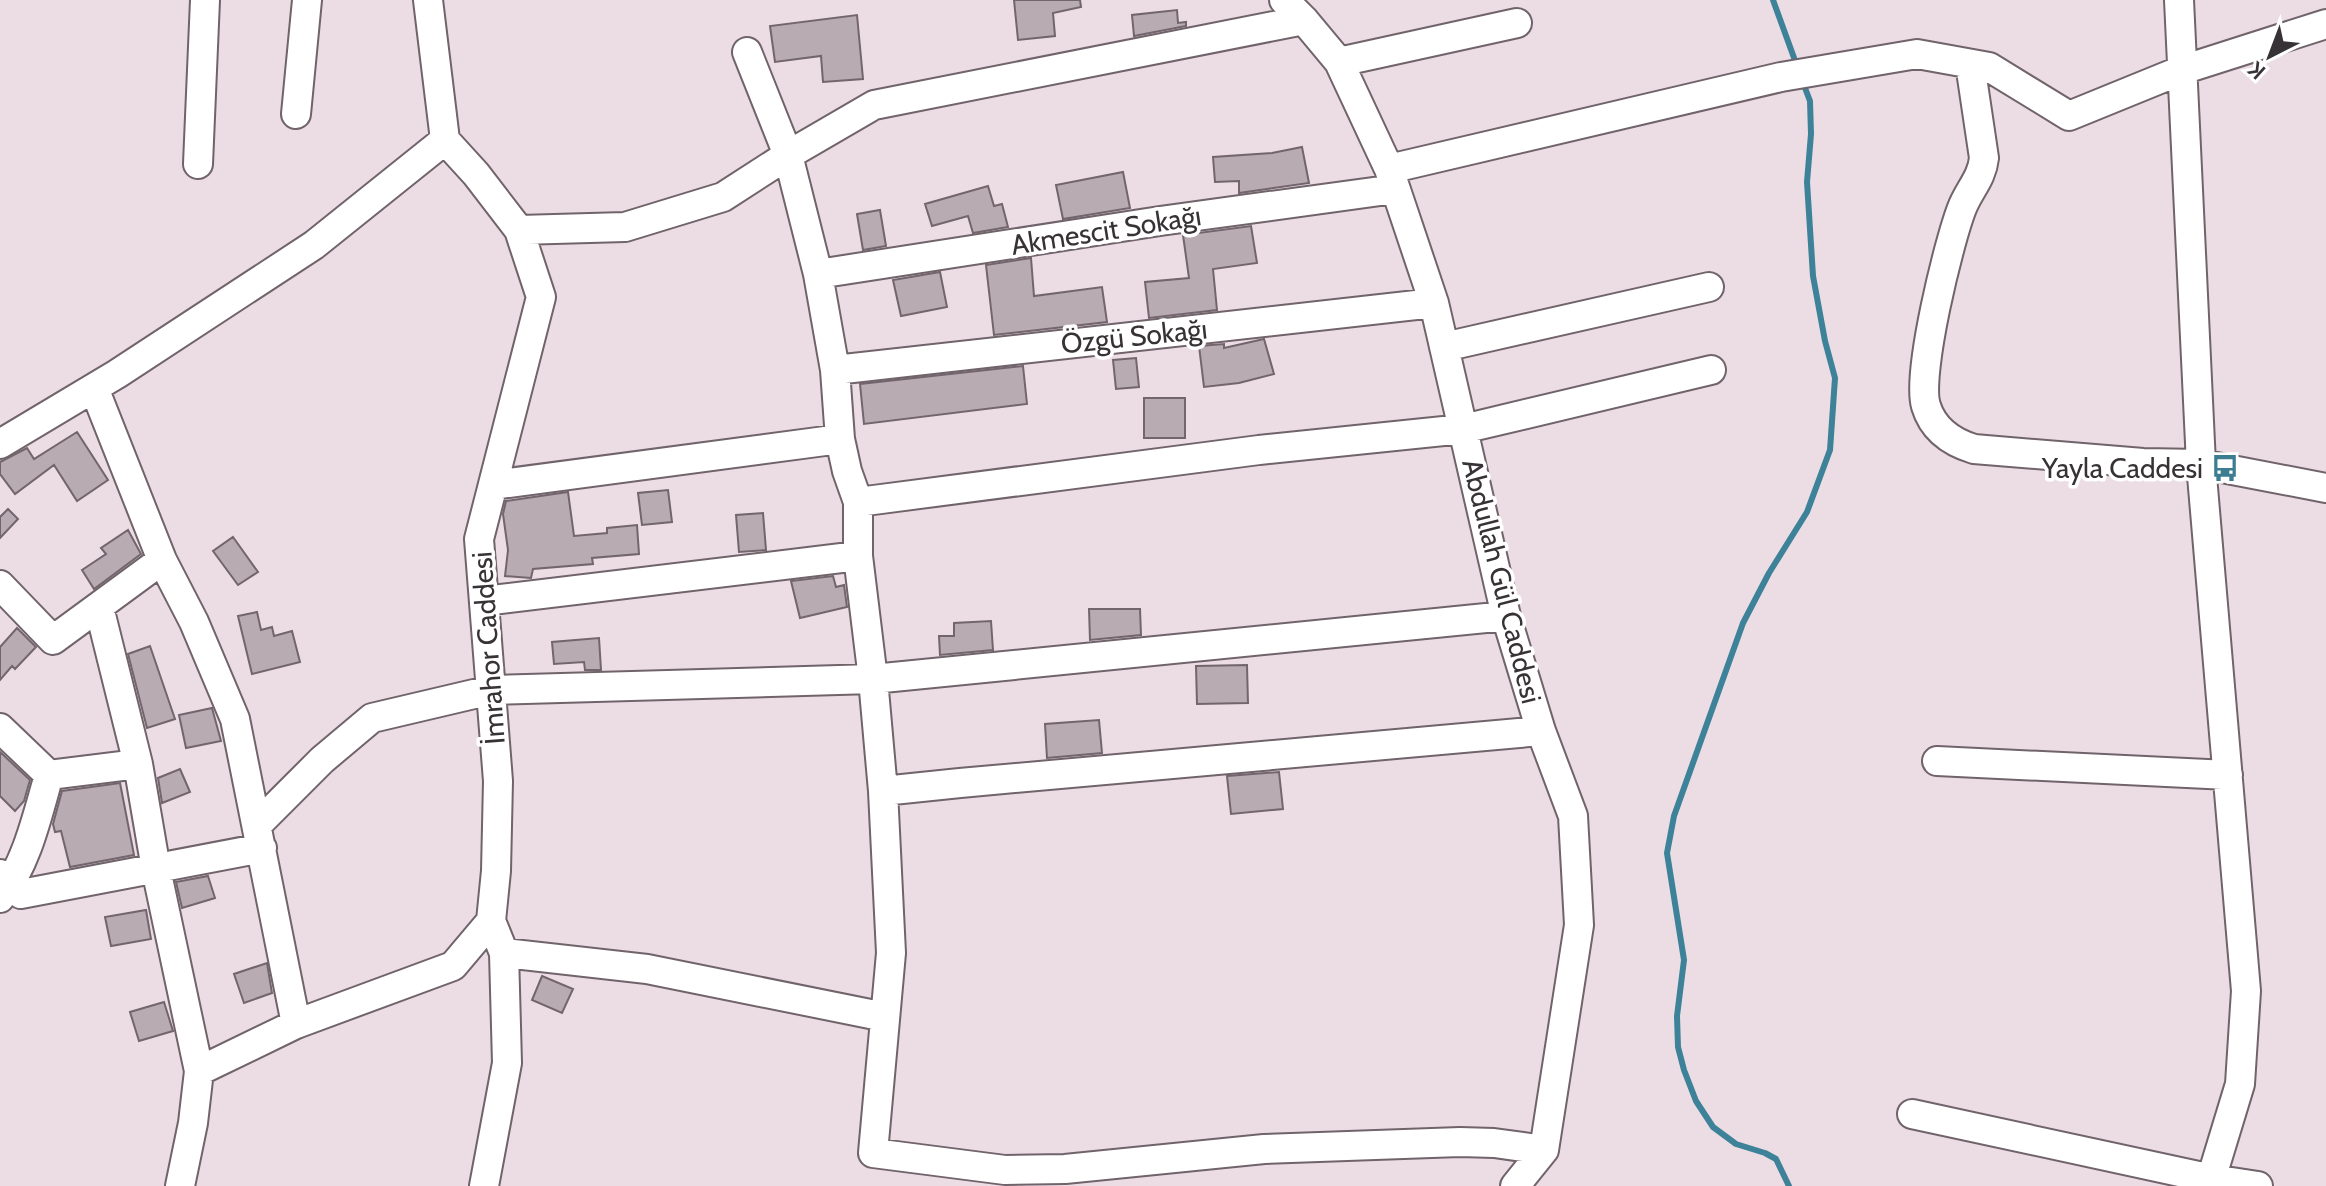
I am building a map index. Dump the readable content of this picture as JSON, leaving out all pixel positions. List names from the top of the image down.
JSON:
{
  "streets": {
    "street": [
      "Akmescit Sokağı",
      "Özgü Sokağı",
      "Abdullah Gül Caddesi",
      "İmrahor Caddesi"
    ]
  },
  "crossings": [
    ["Akmescit Sokağı", "Abdullah Gül Caddesi"],
    ["Özgü Sokağı", "Abdullah Gül Caddesi"]
  ],
  "places": {
    "bus stop": ["Yayla Caddesi"]
  },
  "north": "bottom left"
}
